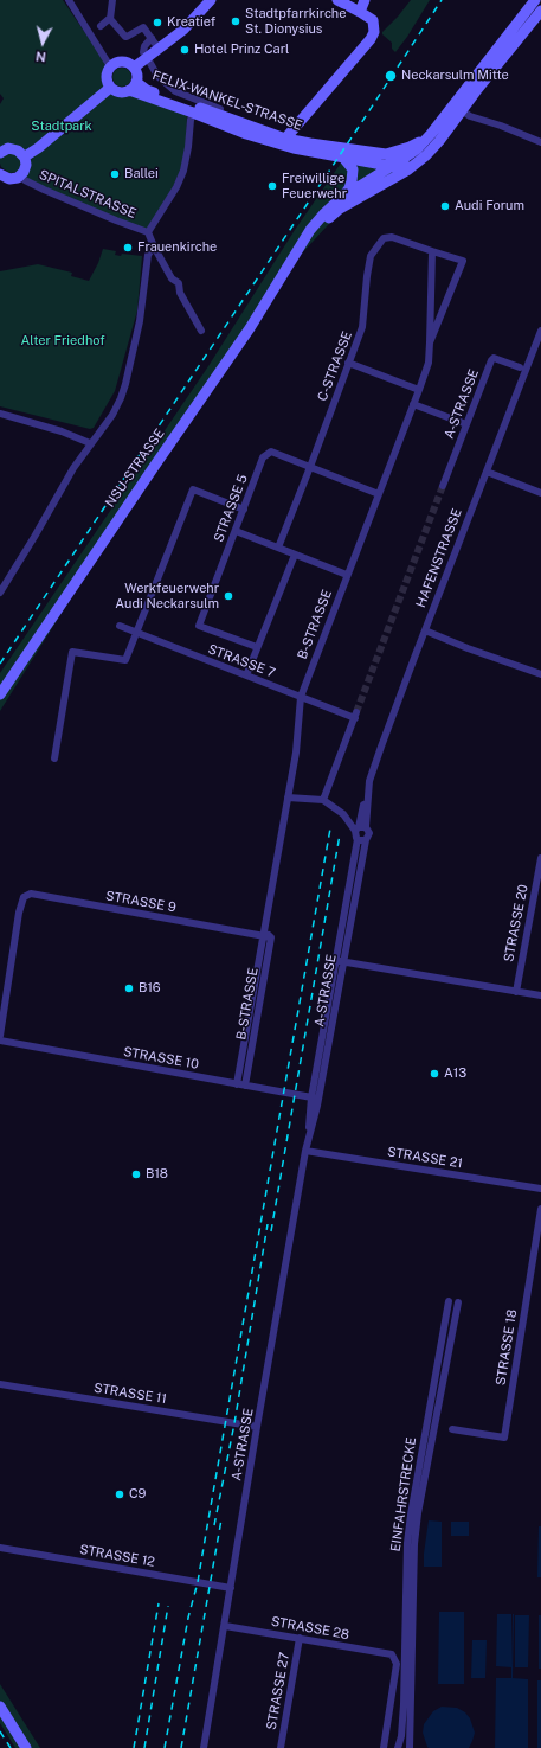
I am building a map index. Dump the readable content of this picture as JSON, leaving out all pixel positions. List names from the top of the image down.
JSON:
{
  "streets": {
    "main road": ["FELIX-WANKEL-STRASSE", "NSU-STRASSE"],
    "street": [
      "SPITALSTRASSE",
      "C-STRASSE",
      "A-STRASSE",
      "STRASSE 5",
      "HAFENSTRASSE",
      "B-STRASSE",
      "STRASSE 7",
      "STRASSE 9",
      "STRASSE 20",
      "STRASSE 10",
      "STRASSE 21",
      "STRASSE 18",
      "STRASSE 11",
      "EINFAHRSTRECKE",
      "STRASSE 12",
      "STRASSE 28",
      "STRASSE 27"
    ]
  },
  "crossings": [
    ["FELIX-WANKEL-STRASSE", "NSU-STRASSE"],
    ["C-STRASSE", "STRASSE 5"],
    ["C-STRASSE", "B-STRASSE"],
    ["A-STRASSE", "HAFENSTRASSE"],
    ["A-STRASSE", "STRASSE 10"],
    ["A-STRASSE", "STRASSE 21"],
    ["A-STRASSE", "STRASSE 11"],
    ["A-STRASSE", "STRASSE 12"],
    ["A-STRASSE", "STRASSE 28"],
    ["STRASSE 5", "B-STRASSE"],
    ["B-STRASSE", "STRASSE 7"],
    ["B-STRASSE", "STRASSE 9"],
    ["B-STRASSE", "STRASSE 10"],
    ["STRASSE 28", "STRASSE 27"]
  ],
  "parks": ["Stadtpark", "Alter Friedhof"],
  "places": [
    "Stadtpfarrkirche St. Dionysius",
    "Kreatief",
    "Hotel Prinz Carl",
    "Neckarsulm Mitte",
    "Ballei",
    "Freiwillige Feuerwehr",
    "Audi Forum",
    "Frauenkirche",
    "Werkfeuerwehr Audi Neckarsulm",
    "B16",
    "A13",
    "B18",
    "C9"
  ],
  "north": "bottom"
}
